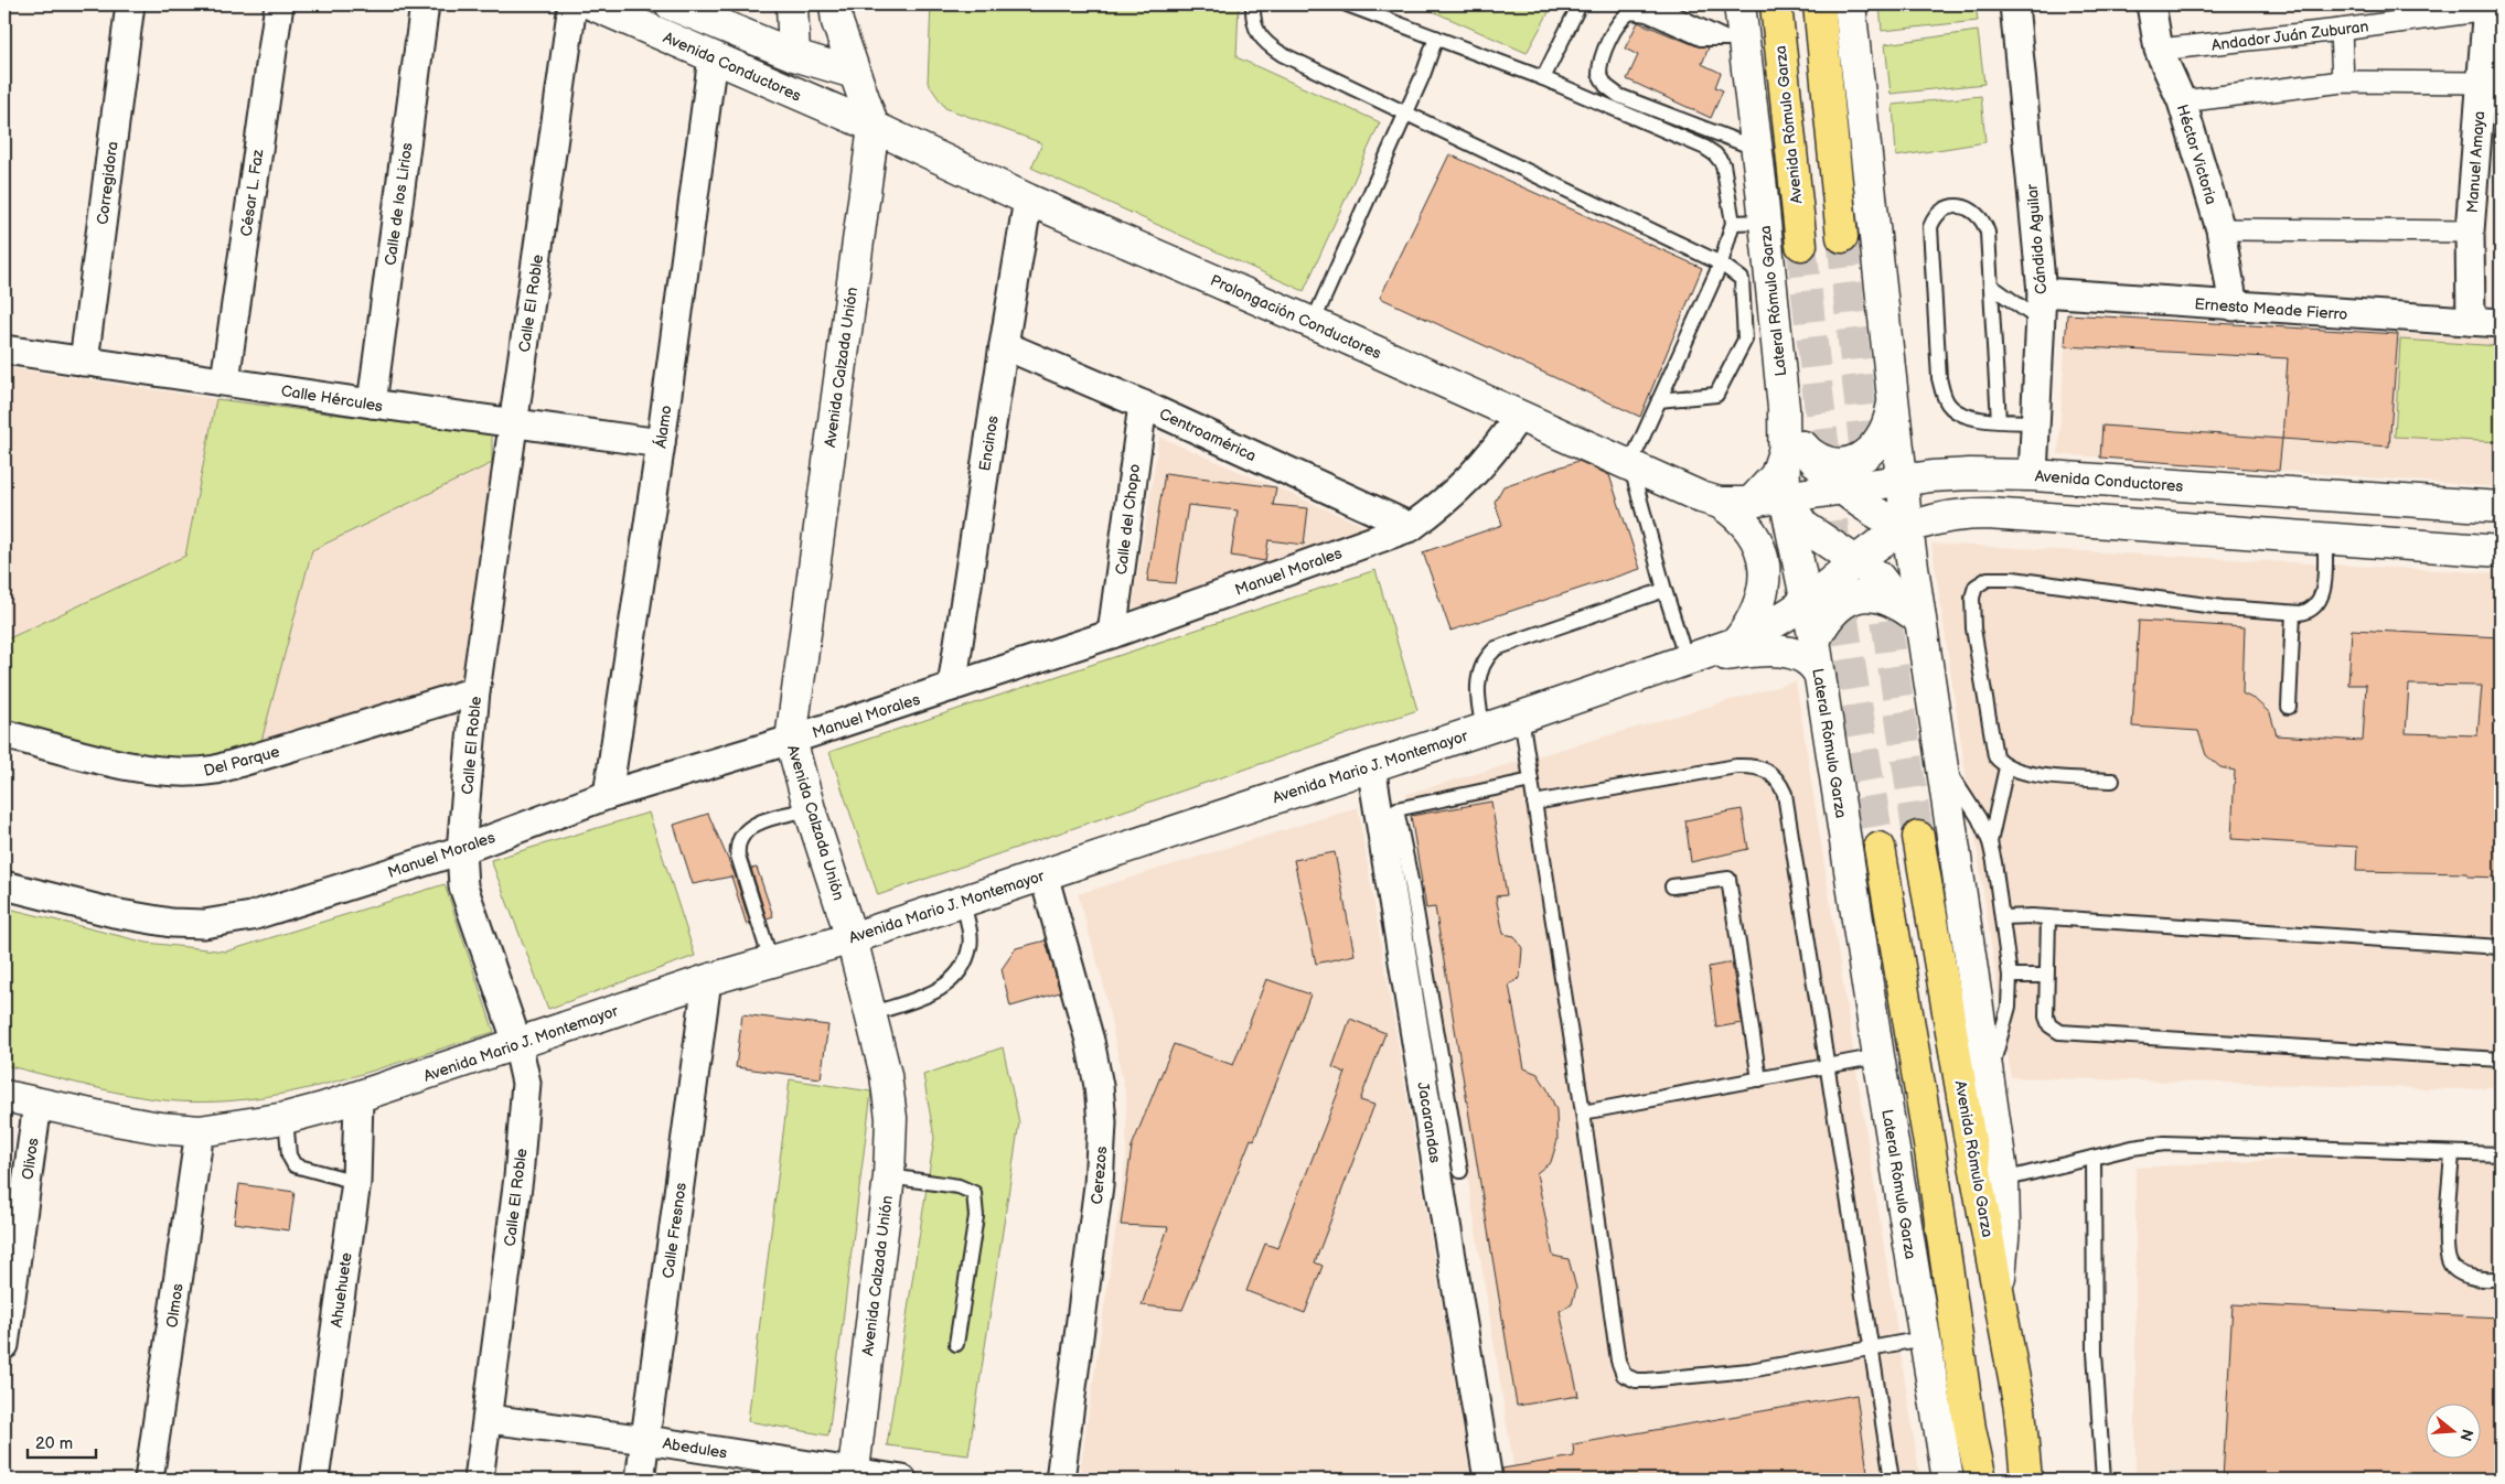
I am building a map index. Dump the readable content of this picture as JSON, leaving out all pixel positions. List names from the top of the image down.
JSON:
{
  "streets": {
    "main road": [
      "Avenida Conductores",
      "Avenida Rómulo Garza",
      "Lateral Rómulo Garza",
      "Prolongación Conductores",
      "Avenida Calzada Unión",
      "Avenida Mario J. Montemayor"
    ],
    "street": [
      "Andador Juán Zuburan",
      "Héctor Victoria",
      "Manuel Amaya",
      "Corregidora",
      "César L. Faz",
      "Calle de los Lirios",
      "Cándido Aguilar",
      "Calle El Roble",
      "Ernesto Meade Fierro",
      "Calle Hércules",
      "Álamo",
      "Centroamérica",
      "Encinos",
      "Calle del Chopo",
      "Manuel Morales",
      "Del Parque",
      "Jacarandas",
      "Olivos",
      "Cerezos",
      "Calle Fresnos",
      "Ahuehuete",
      "Olmos",
      "Abedules"
    ]
  },
  "crossings": [
    ["Andador Juán Zuburan", "Héctor Victoria"],
    ["Andador Juán Zuburan", "Manuel Amaya"],
    ["Avenida Conductores", "Cándido Aguilar"],
    ["Avenida Conductores", "Lateral Rómulo Garza"],
    ["Avenida Conductores", "Prolongación Conductores"],
    ["Avenida Conductores", "Avenida Calzada Unión"],
    ["Avenida Conductores", "Álamo"],
    ["Héctor Victoria", "Ernesto Meade Fierro"],
    ["Manuel Amaya", "Ernesto Meade Fierro"],
    ["Corregidora", "Calle Hércules"],
    ["César L. Faz", "Calle Hércules"],
    ["Calle de los Lirios", "Calle Hércules"],
    ["Cándido Aguilar", "Ernesto Meade Fierro"],
    ["Lateral Rómulo Garza", "Avenida Mario J. Montemayor"],
    ["Calle El Roble", "Calle Hércules"],
    ["Calle El Roble", "Manuel Morales"],
    ["Calle El Roble", "Del Parque"],
    ["Calle El Roble", "Avenida Mario J. Montemayor"],
    ["Calle El Roble", "Abedules"],
    ["Prolongación Conductores", "Avenida Calzada Unión"],
    ["Prolongación Conductores", "Encinos"],
    ["Prolongación Conductores", "Manuel Morales"],
    ["Avenida Calzada Unión", "Manuel Morales"],
    ["Avenida Calzada Unión", "Avenida Mario J. Montemayor"],
    ["Avenida Calzada Unión", "Abedules"],
    ["Calle Hércules", "Álamo"],
    ["Álamo", "Manuel Morales"],
    ["Centroamérica", "Encinos"],
    ["Centroamérica", "Calle del Chopo"],
    ["Centroamérica", "Manuel Morales"],
    ["Encinos", "Manuel Morales"],
    ["Calle del Chopo", "Manuel Morales"],
    ["Avenida Mario J. Montemayor", "Jacarandas"],
    ["Avenida Mario J. Montemayor", "Olivos"],
    ["Avenida Mario J. Montemayor", "Cerezos"],
    ["Avenida Mario J. Montemayor", "Calle Fresnos"],
    ["Avenida Mario J. Montemayor", "Ahuehuete"],
    ["Avenida Mario J. Montemayor", "Olmos"],
    ["Calle Fresnos", "Abedules"]
  ],
  "scale_bar": "20 m",
  "north": "right"
}
